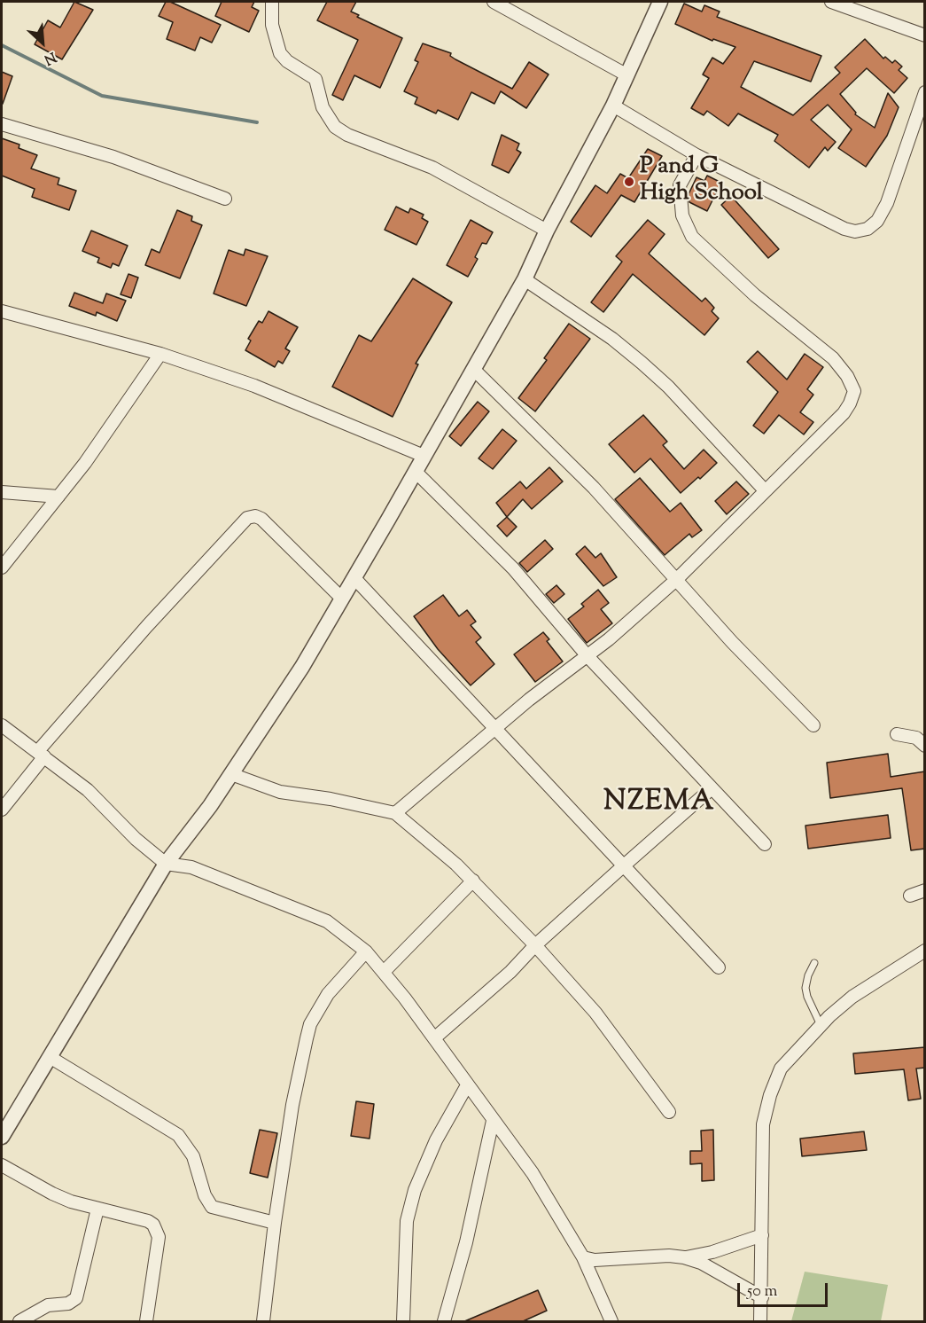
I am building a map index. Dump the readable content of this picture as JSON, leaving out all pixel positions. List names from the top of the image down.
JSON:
{
  "districts": ["NZEMA"],
  "places": ["P and G High School"],
  "scale_bar": "50 m",
  "north": "bottom right"
}
